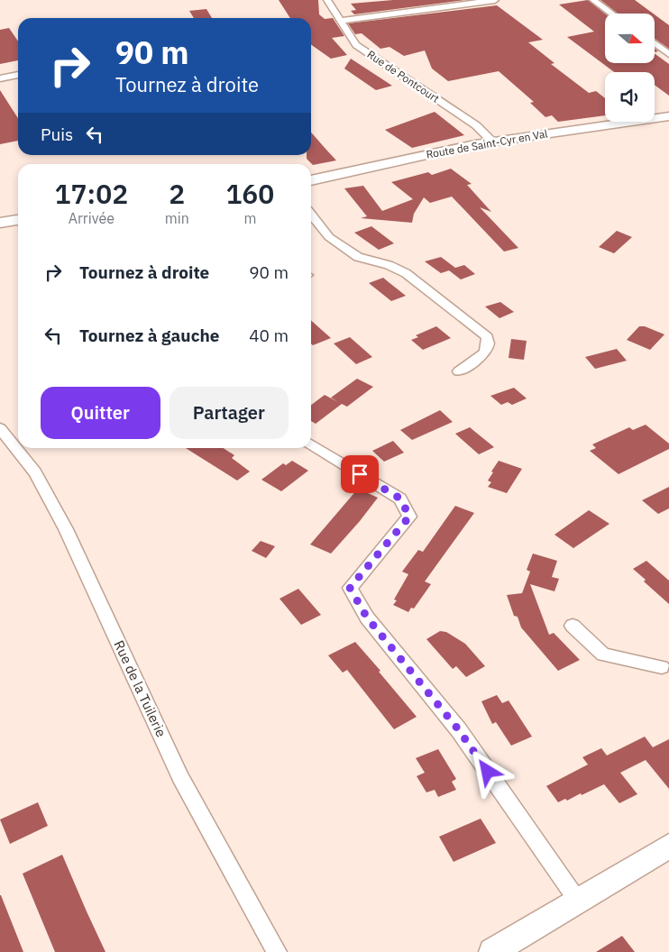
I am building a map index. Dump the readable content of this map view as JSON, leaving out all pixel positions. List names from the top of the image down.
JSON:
{
  "streets": {
    "street": ["Rue de Pontcourt", "Route de Saint-Cyr en Val", "Rue de la Tuilerie"]
  },
  "crossings": [
    ["Rue de Pontcourt", "Route de Saint-Cyr en Val"]
  ],
  "north": "right",
  "page": {
    "turn": ["90 m", "Tournez à droite"],
    "then": "Puis",
    "eta": [
      "17:02",
      "Arrivée",
      "2",
      "min",
      "160",
      "m"
    ],
    "list": [
      {
        "name": "Tournez à droite",
        "value": "90 m"
      },
      {
        "name": "Tournez à gauche",
        "value": "40 m"
      }
    ],
    "buttons": ["Quitter", "Partager"]
  }
}
